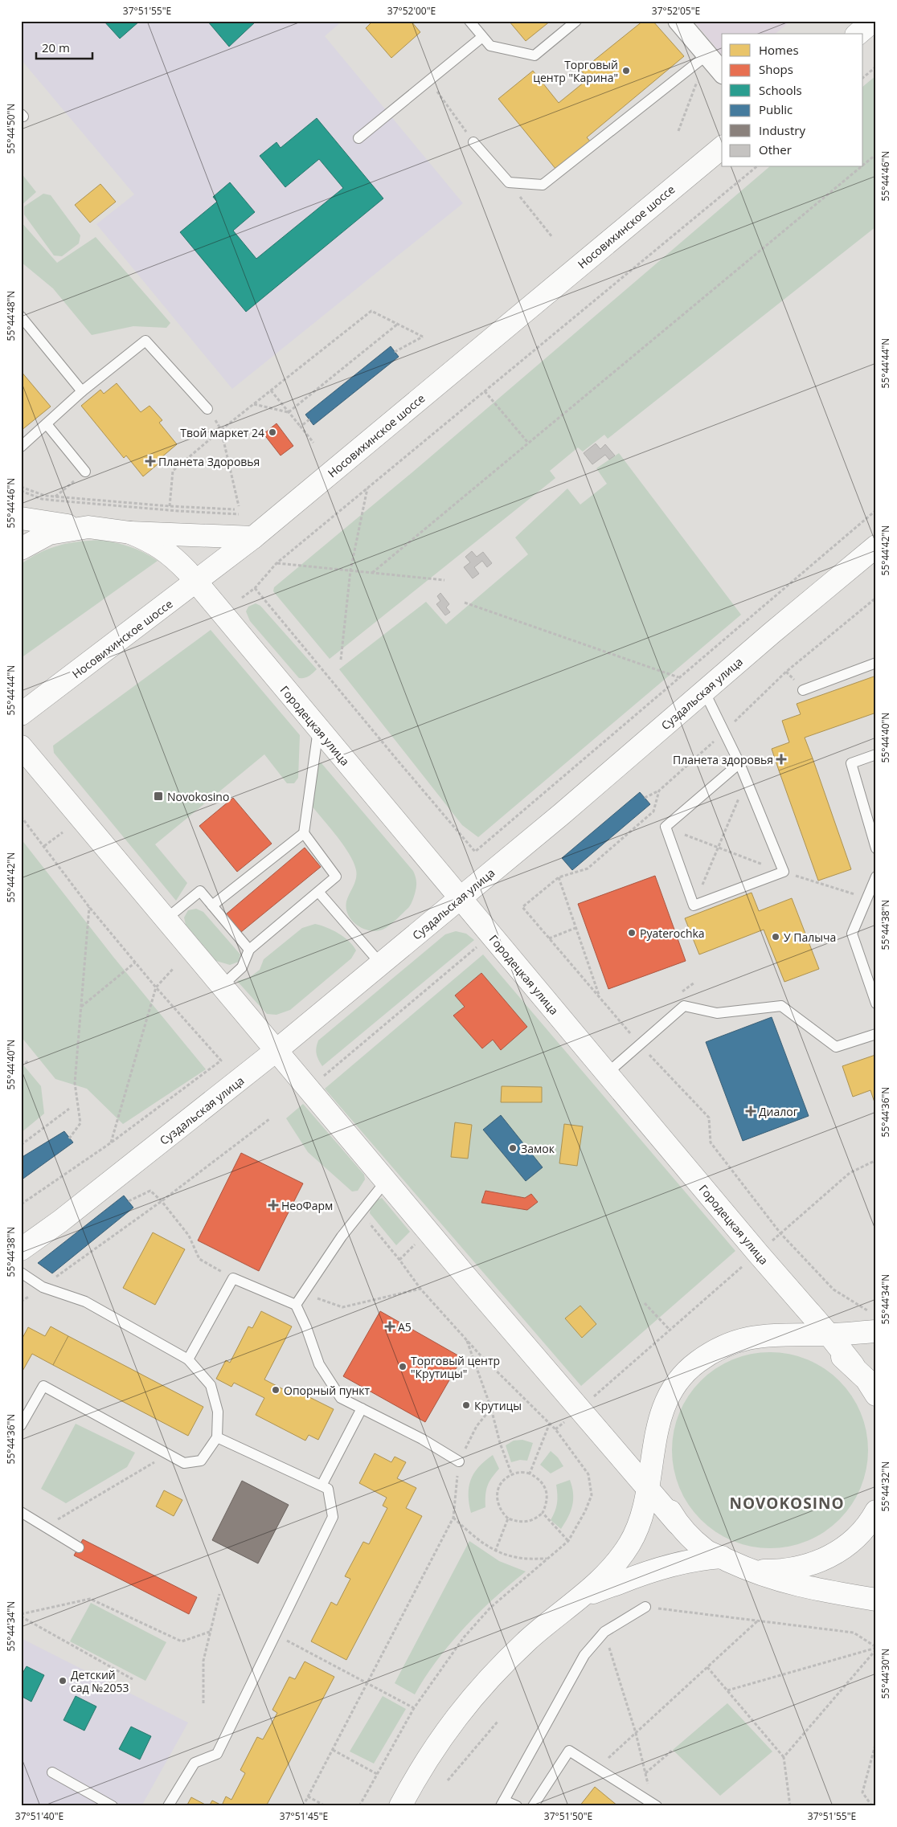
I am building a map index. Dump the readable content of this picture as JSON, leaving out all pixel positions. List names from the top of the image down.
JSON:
{
  "streets": {
    "street": ["Носовихинское шоссе", "Суздальская улица", "Городецкая улица"]
  },
  "crossings": [
    ["Носовихинское шоссе", "Городецкая улица"],
    ["Суздальская улица", "Городецкая улица"]
  ],
  "districts": ["NOVOKOSINO"],
  "places": {
    "other": [
      "Торговый центр \"Карина\"",
      "Твой маркет 24",
      "Pyaterochka",
      "У Палыча",
      "Замок",
      "Торговый центр \"Крутицы\"",
      "Опорный пункт",
      "Крутицы",
      "Детский сад №2053"
    ],
    "health": [
      "Планета Здоровья",
      "Планета здоровья",
      "Диалог",
      "НеоФарм",
      "А5"
    ],
    "transit": ["Novokosino"]
  },
  "legend": [
    "Homes",
    "Shops",
    "Schools",
    "Public",
    "Industry",
    "Other"
  ],
  "scale_bar": "20 m",
  "coordinates": [
    "37°51'55\"E",
    "37°52'00\"E",
    "37°52'05\"E",
    "55°44'50\"N",
    "55°44'46\"N",
    "55°44'48\"N",
    "55°44'44\"N",
    "55°44'42\"N",
    "55°44'40\"N",
    "55°44'38\"N",
    "55°44'36\"N",
    "55°44'34\"N",
    "55°44'32\"N",
    "55°44'30\"N",
    "37°51'40\"E",
    "37°51'45\"E",
    "37°51'50\"E"
  ]
}
